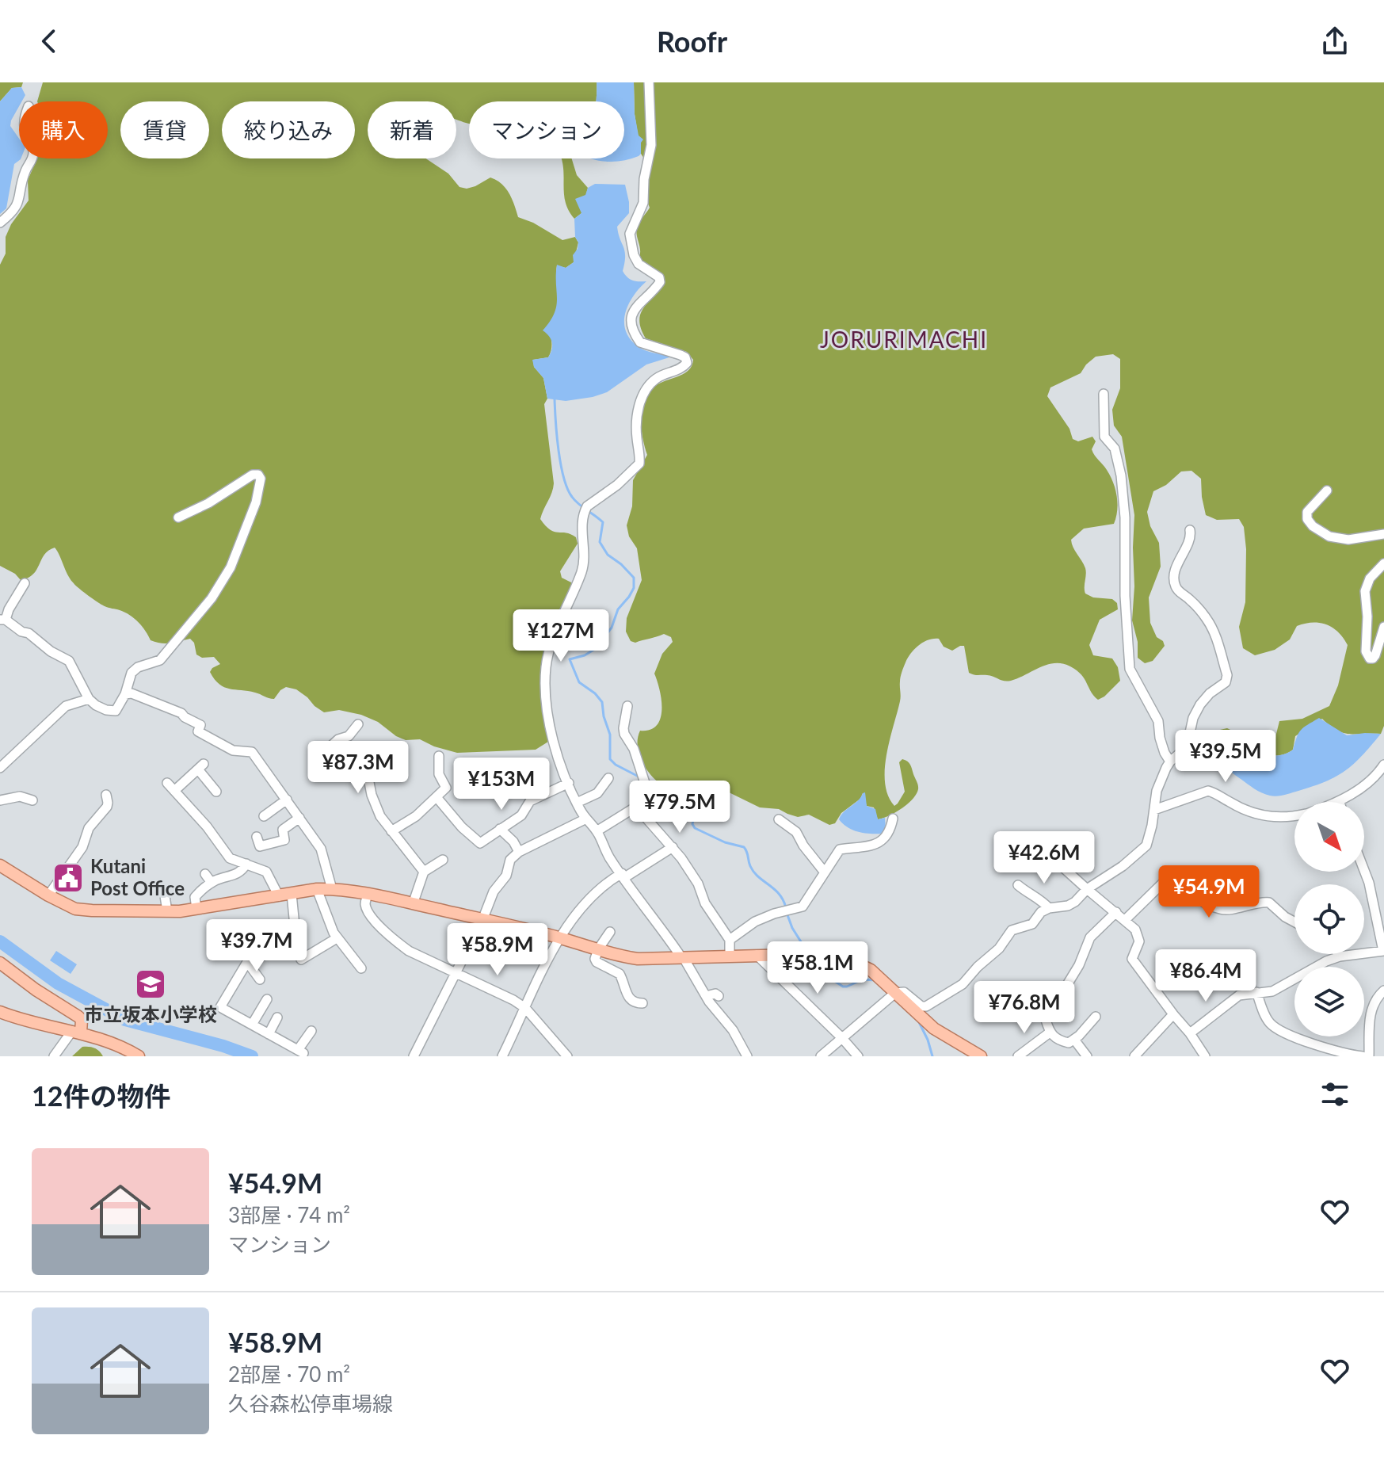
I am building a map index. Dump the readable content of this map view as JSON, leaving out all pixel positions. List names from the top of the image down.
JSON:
{
  "districts": ["JORURIMACHI"],
  "places": {
    "public building": ["Kutani Post Office"],
    "school or university": ["市立坂本小学校"]
  },
  "north": "bottom right",
  "page": {
    "header": "Roofr",
    "chip": [
      "購入",
      "賃貸",
      "絞り込み",
      "新着",
      "マンション"
    ],
    "price": [
      "¥127M",
      "¥39.5M",
      "¥87.3M",
      "¥153M",
      "¥79.5M",
      "¥42.6M",
      "¥54.9M",
      "¥39.7M",
      "¥58.9M",
      "¥58.1M",
      "¥86.4M",
      "¥76.8M"
    ],
    "heading": "12件の物件",
    "list": [
      {
        "name": "¥54.9M",
        "note": "3部屋 · 74 m² · マンション"
      },
      {
        "name": "¥58.9M",
        "note": "2部屋 · 70 m² · 久谷森松停車場線"
      }
    ]
  }
}
